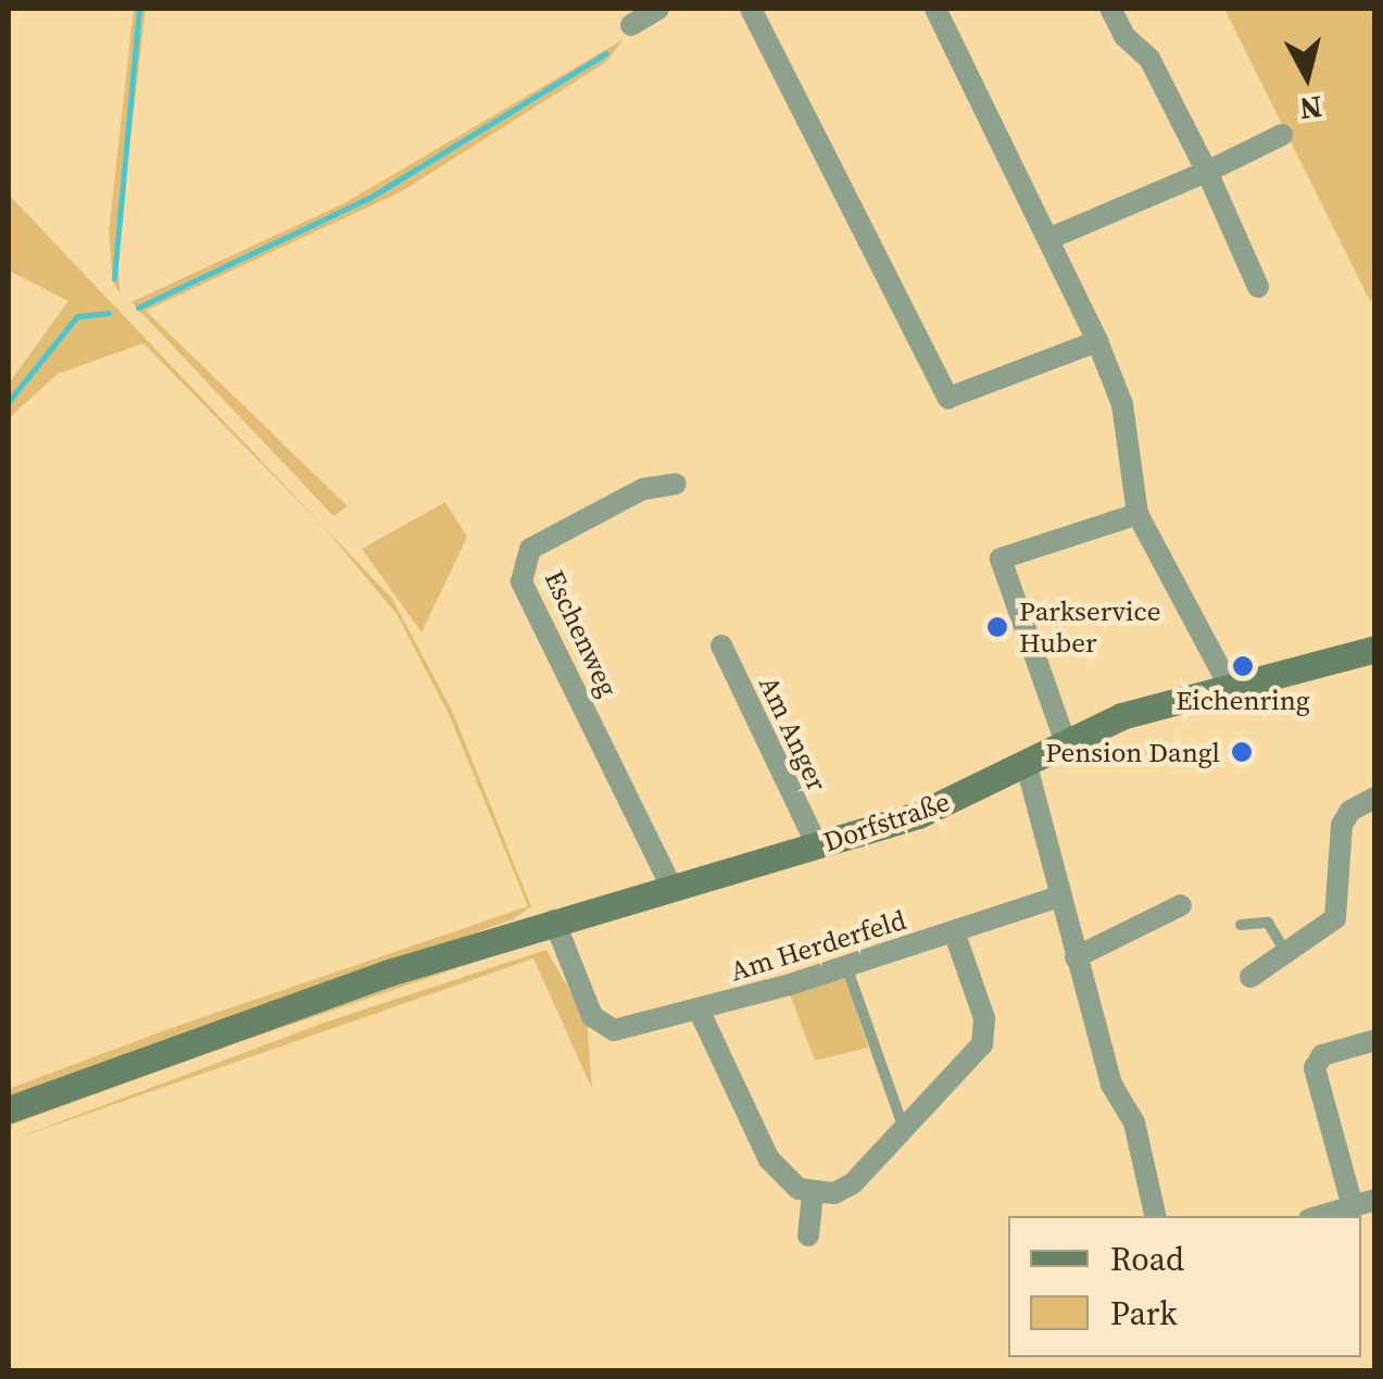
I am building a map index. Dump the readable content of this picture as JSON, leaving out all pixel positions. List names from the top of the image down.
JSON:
{
  "streets": {
    "street": [
      "Eschenweg",
      "Am Anger",
      "Dorfstraße",
      "Am Herderfeld"
    ]
  },
  "crossings": [
    ["Eschenweg", "Dorfstraße"],
    ["Am Anger", "Dorfstraße"],
    ["Dorfstraße", "Am Herderfeld"]
  ],
  "places": ["Parkservice Huber", "Eichenring", "Pension Dangl"],
  "legend": ["Road", "Park"],
  "north": "bottom"
}
